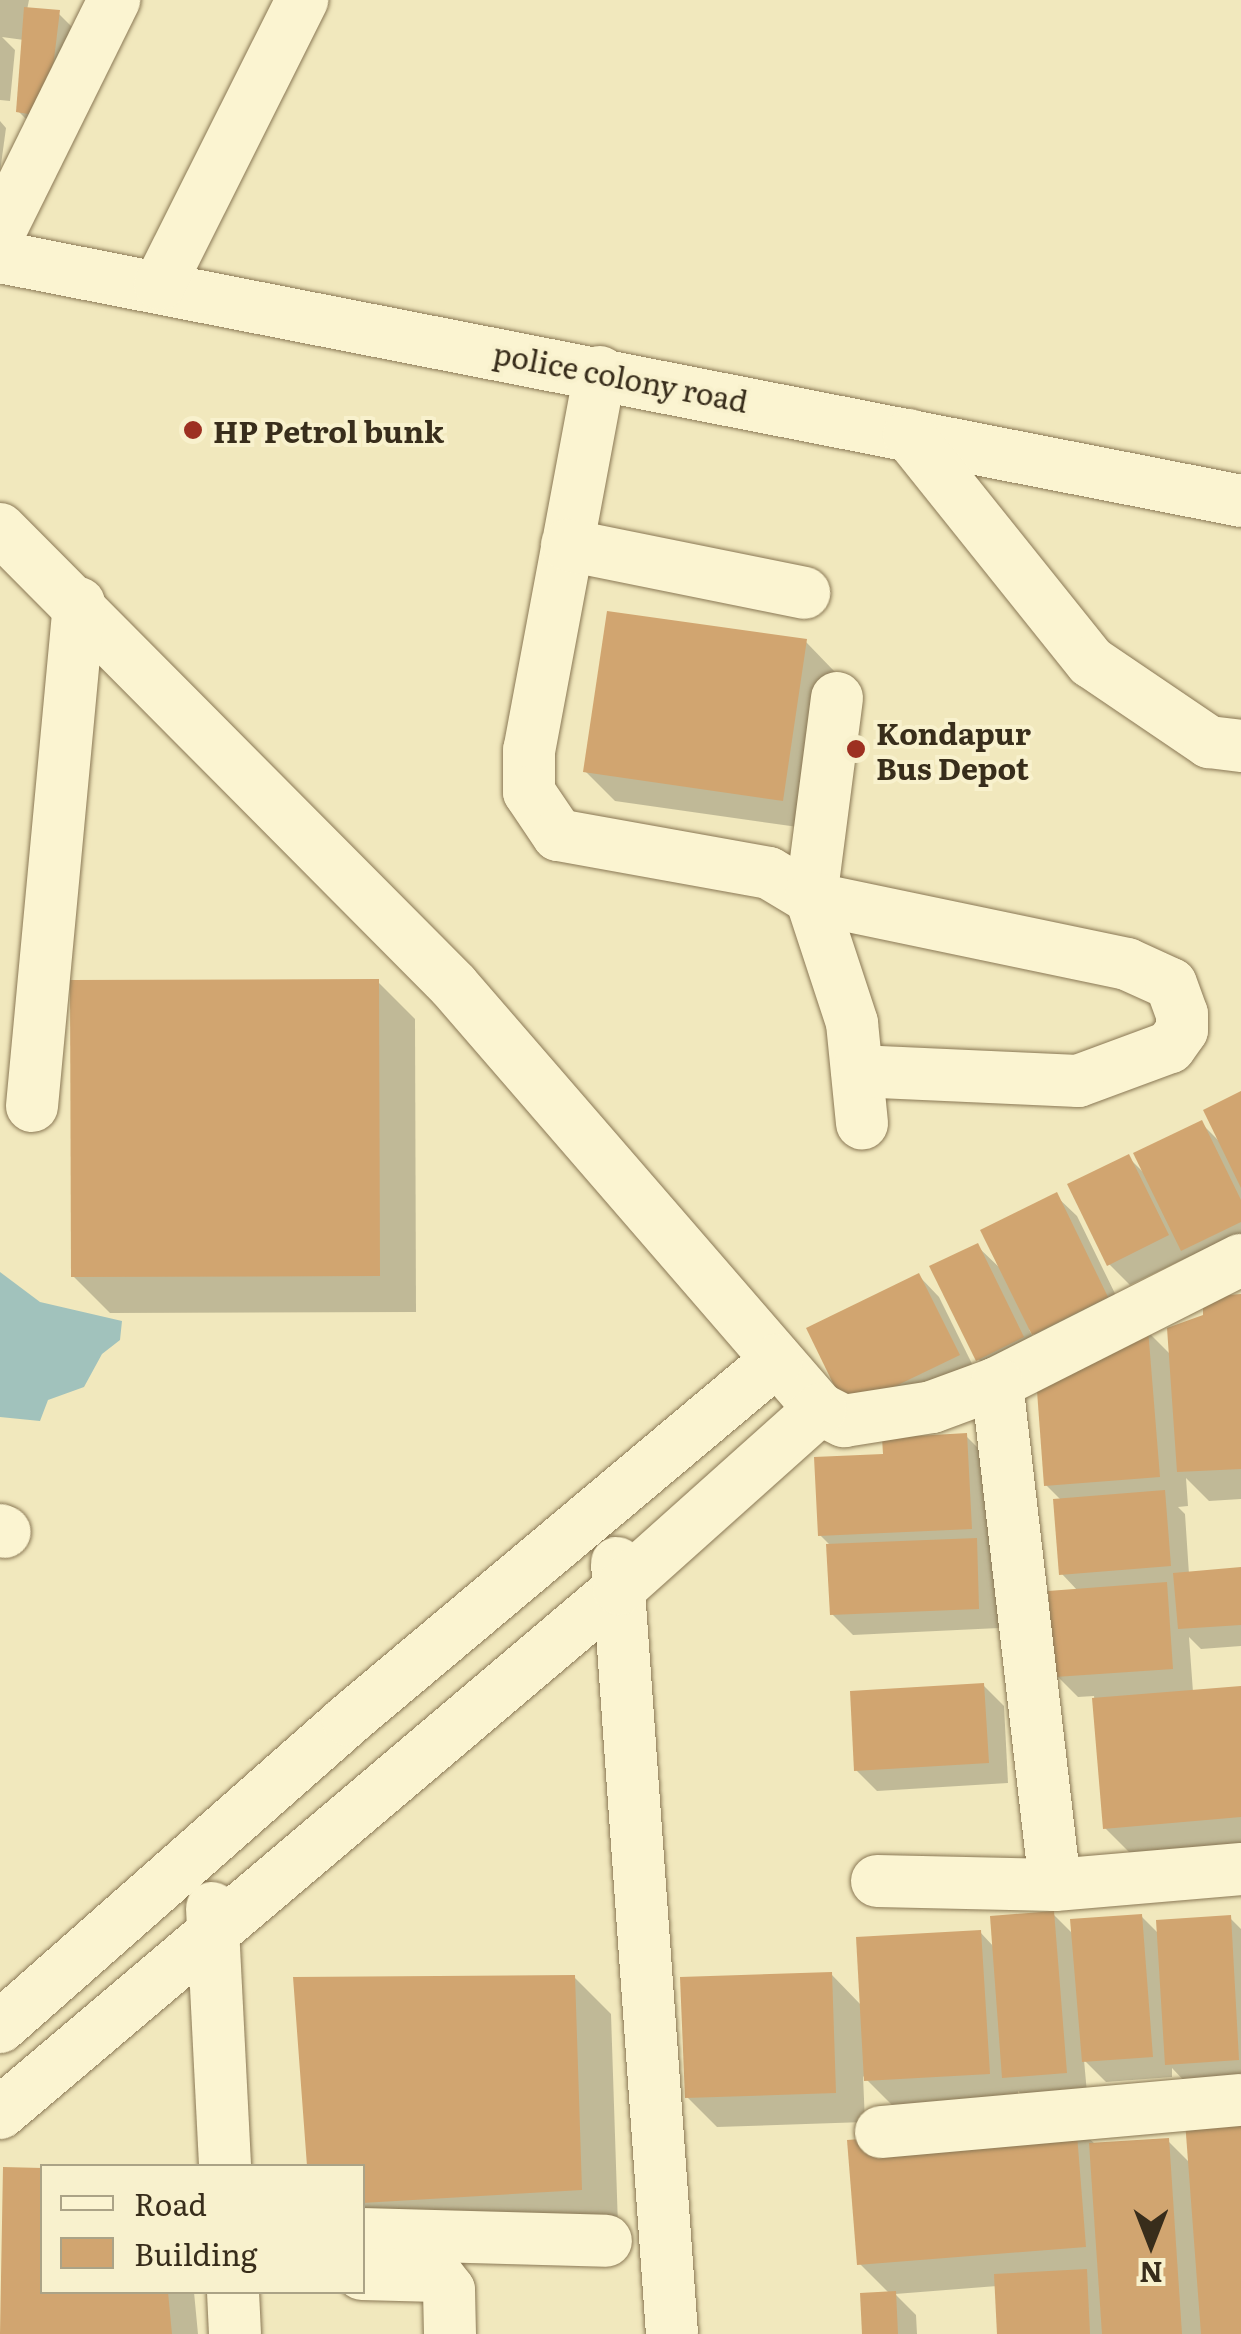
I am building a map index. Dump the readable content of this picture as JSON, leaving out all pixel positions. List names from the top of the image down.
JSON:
{
  "streets": {
    "street": ["police colony road"]
  },
  "places": ["HP Petrol bunk", "Kondapur Bus Depot"],
  "legend": ["Road", "Building"],
  "north": "bottom"
}
